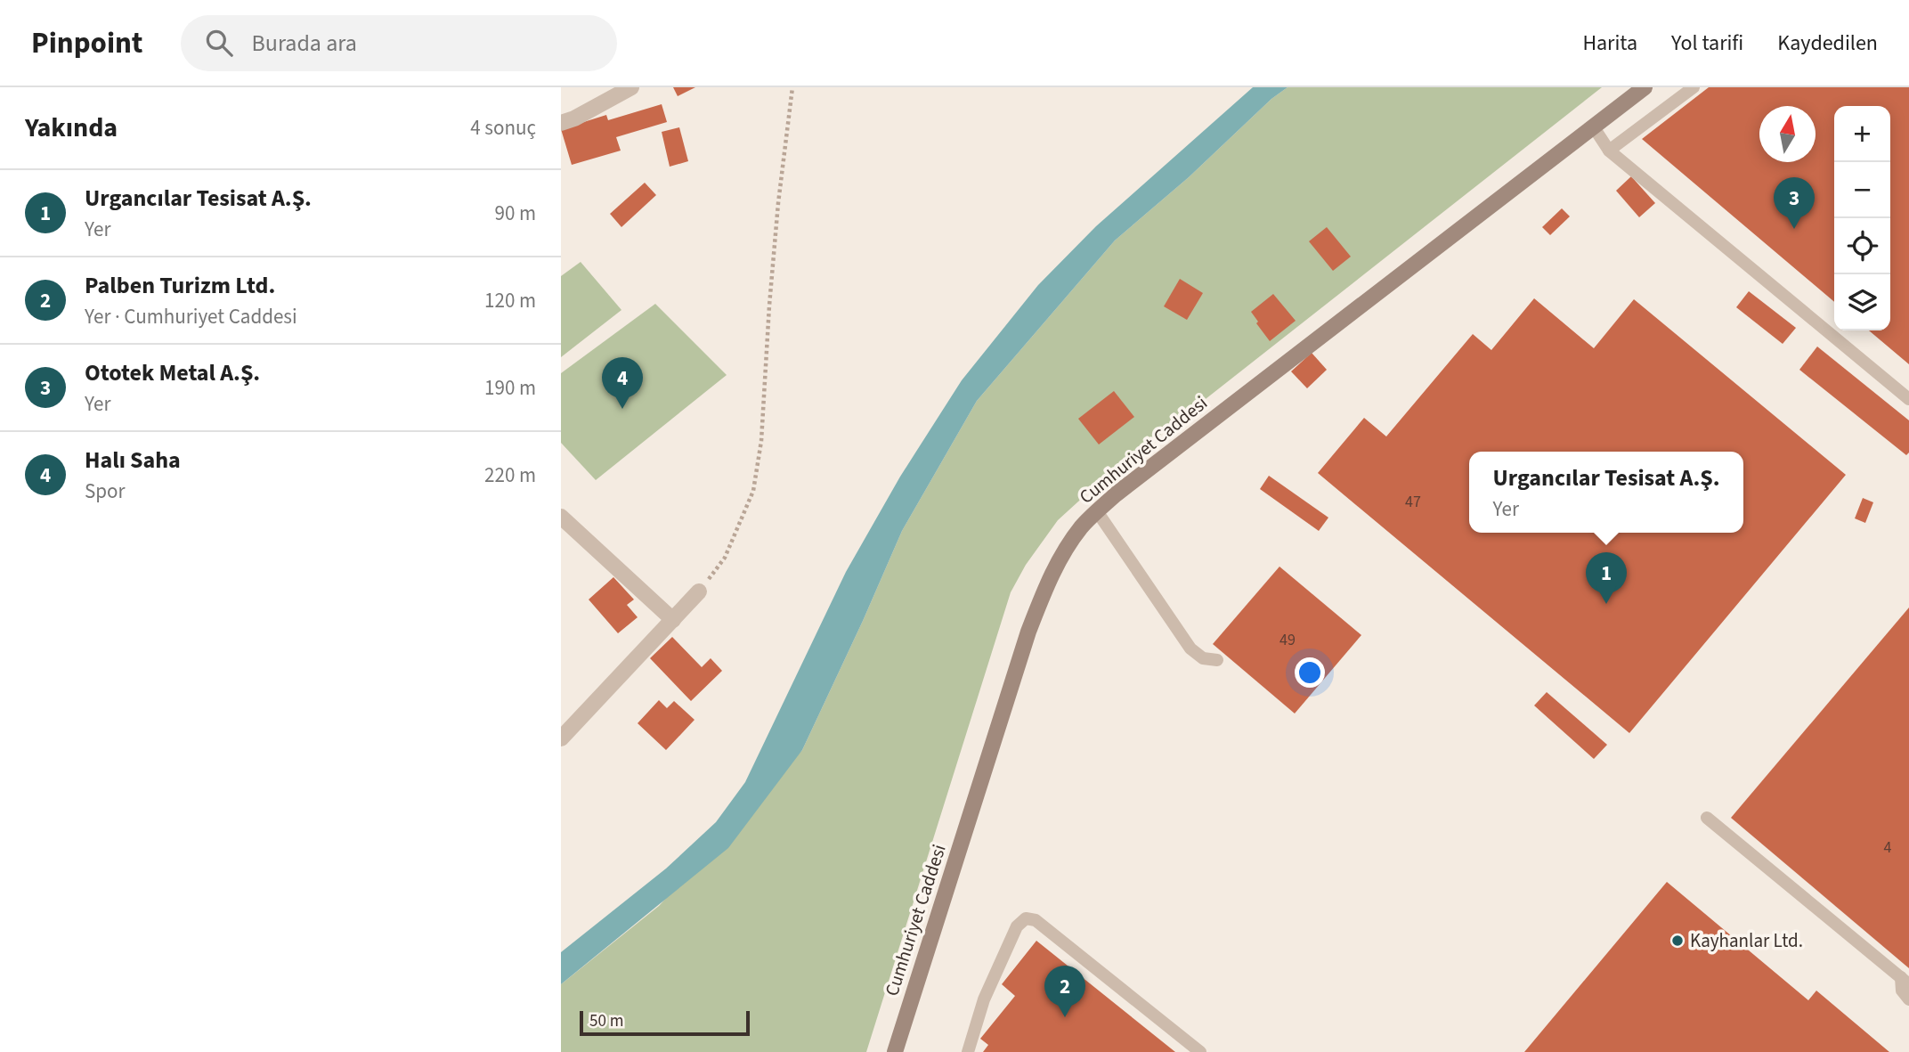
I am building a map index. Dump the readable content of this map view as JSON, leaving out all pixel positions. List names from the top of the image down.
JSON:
{
  "streets": {
    "street": ["Cumhuriyet Caddesi"]
  },
  "places": ["Kayhanlar Ltd."],
  "house_numbers": ["47", "49", "4"],
  "scale_bar": "50 m",
  "north": "top",
  "page": {
    "header": "Pinpoint",
    "search": "Burada ara",
    "nav": ["Harita", "Yol tarifi", "Kaydedilen"],
    "heading": ["Yakında", "4 sonuç"],
    "map_buttons": ["+", "−"],
    "list": [
      {
        "mark": "1",
        "name": "Urgancılar Tesisat A.Ş.",
        "note": "Yer",
        "value": "90 m"
      },
      {
        "mark": "2",
        "name": "Palben Turizm Ltd.",
        "note": "Yer · Cumhuriyet Caddesi",
        "value": "120 m"
      },
      {
        "mark": "3",
        "name": "Ototek Metal A.Ş.",
        "note": "Yer",
        "value": "190 m"
      },
      {
        "mark": "4",
        "name": "Halı Saha",
        "note": "Spor",
        "value": "220 m"
      }
    ],
    "pins": [
      "3",
      "4",
      "1",
      "2"
    ],
    "popup": ["Urgancılar Tesisat A.Ş.", "Yer"],
    "scale": "50 m"
  }
}
